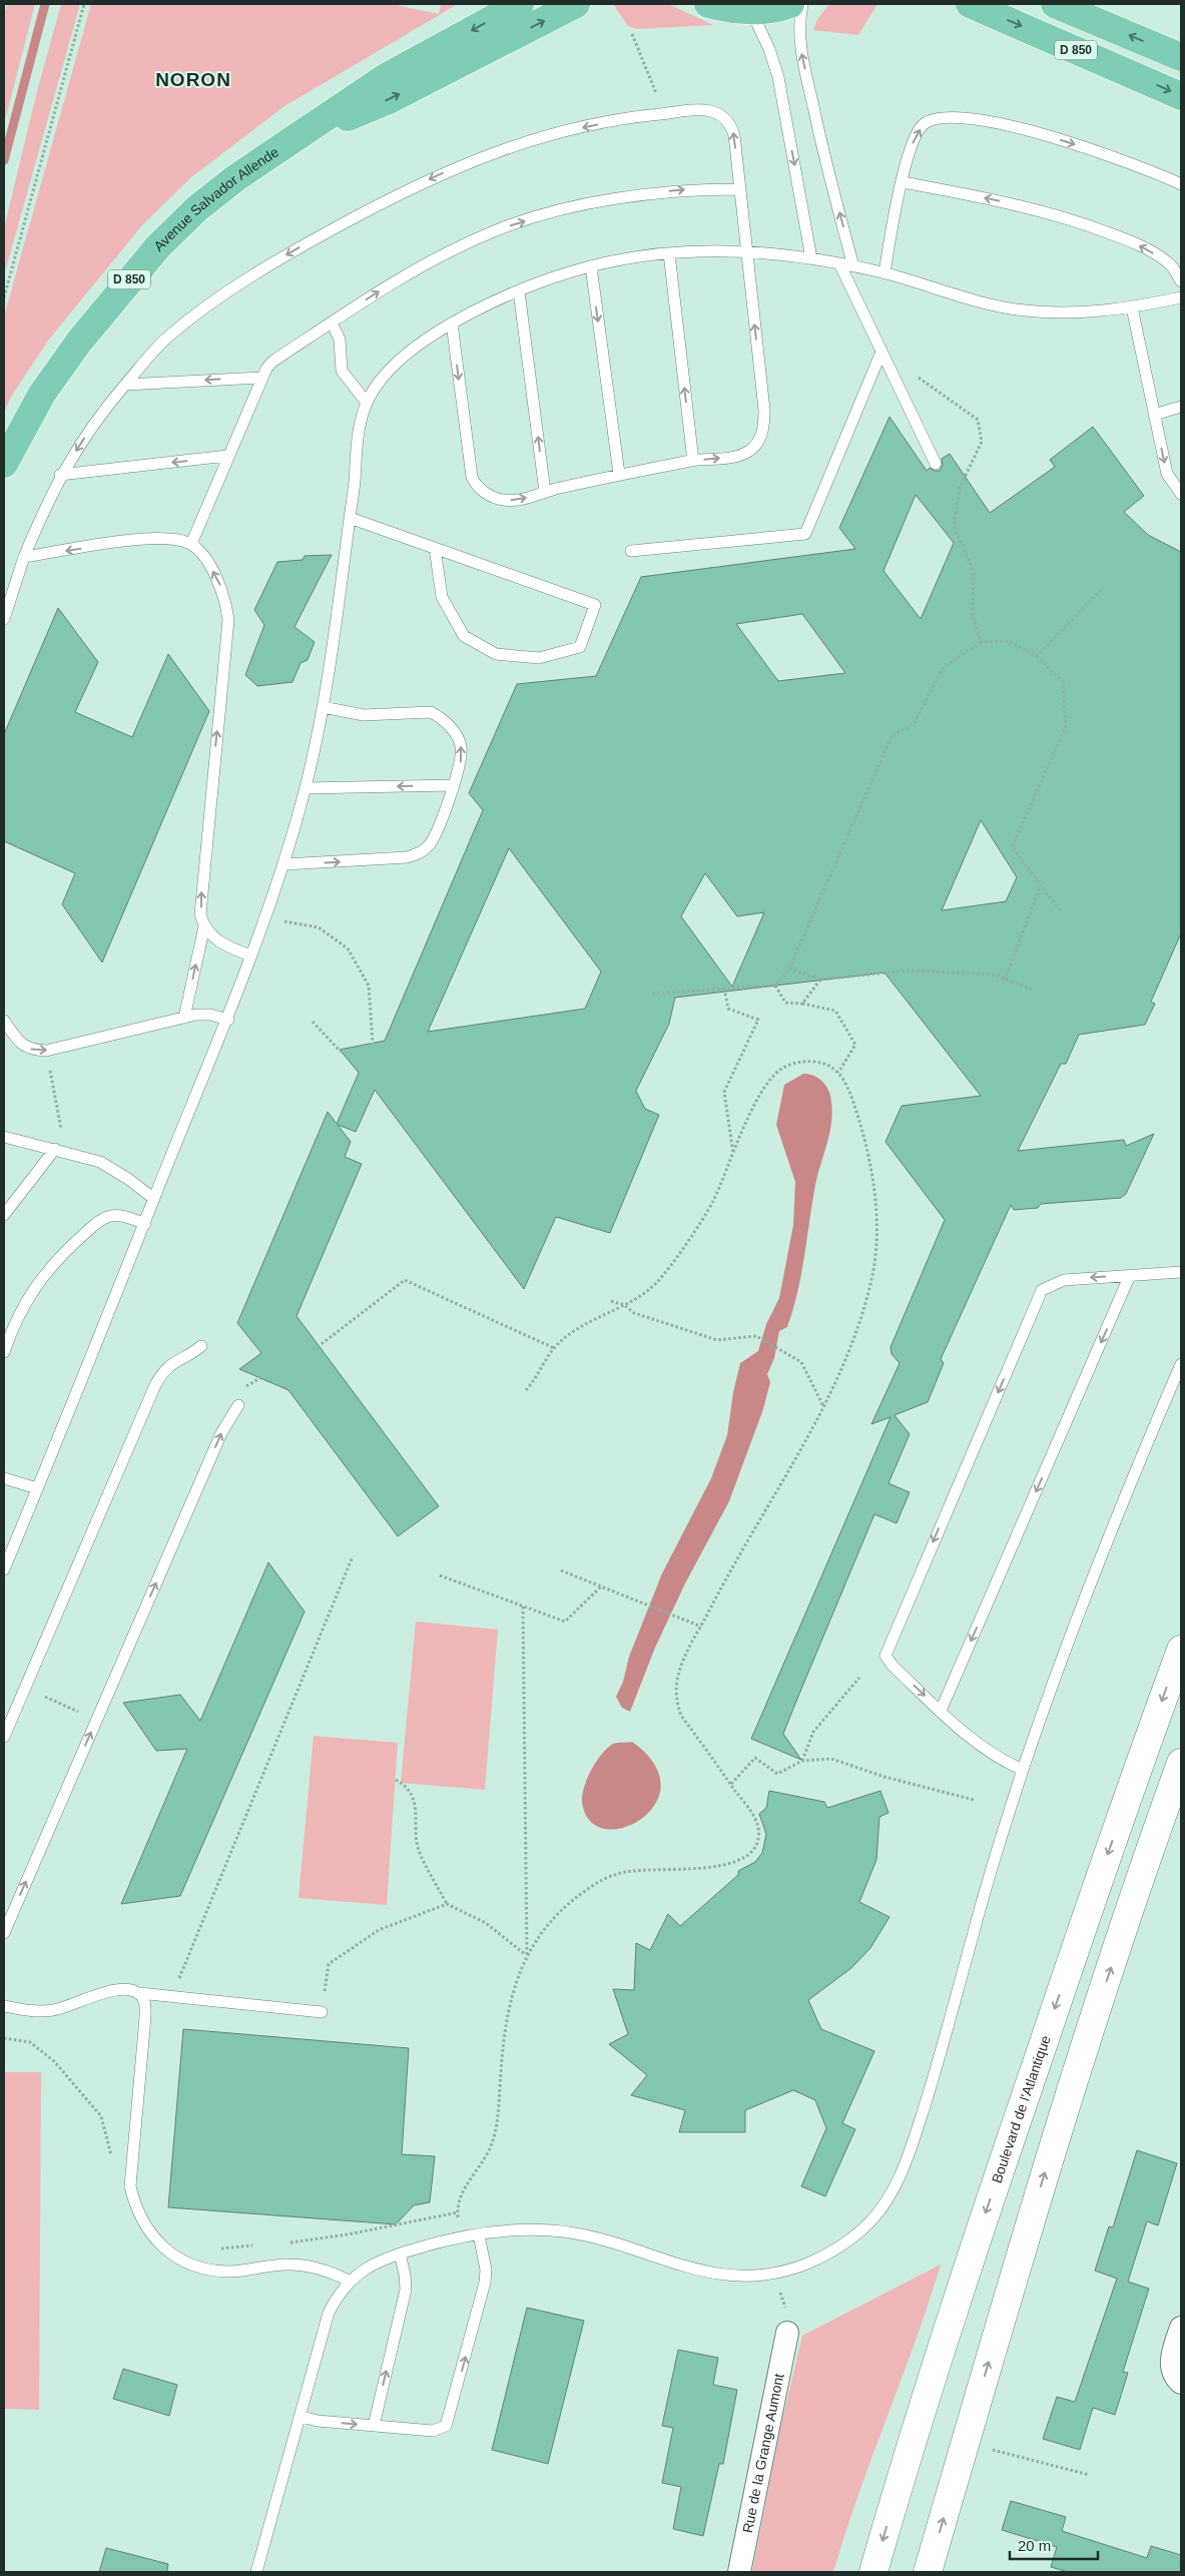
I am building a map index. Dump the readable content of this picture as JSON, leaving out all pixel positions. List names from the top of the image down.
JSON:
{
  "streets": {
    "main road": ["D 850", "Avenue Salvador Allende", "Boulevard de l'Atlantique"],
    "street": ["Rue de la Grange Aumont"]
  },
  "districts": ["NORON"],
  "scale_bar": "20 m"
}
